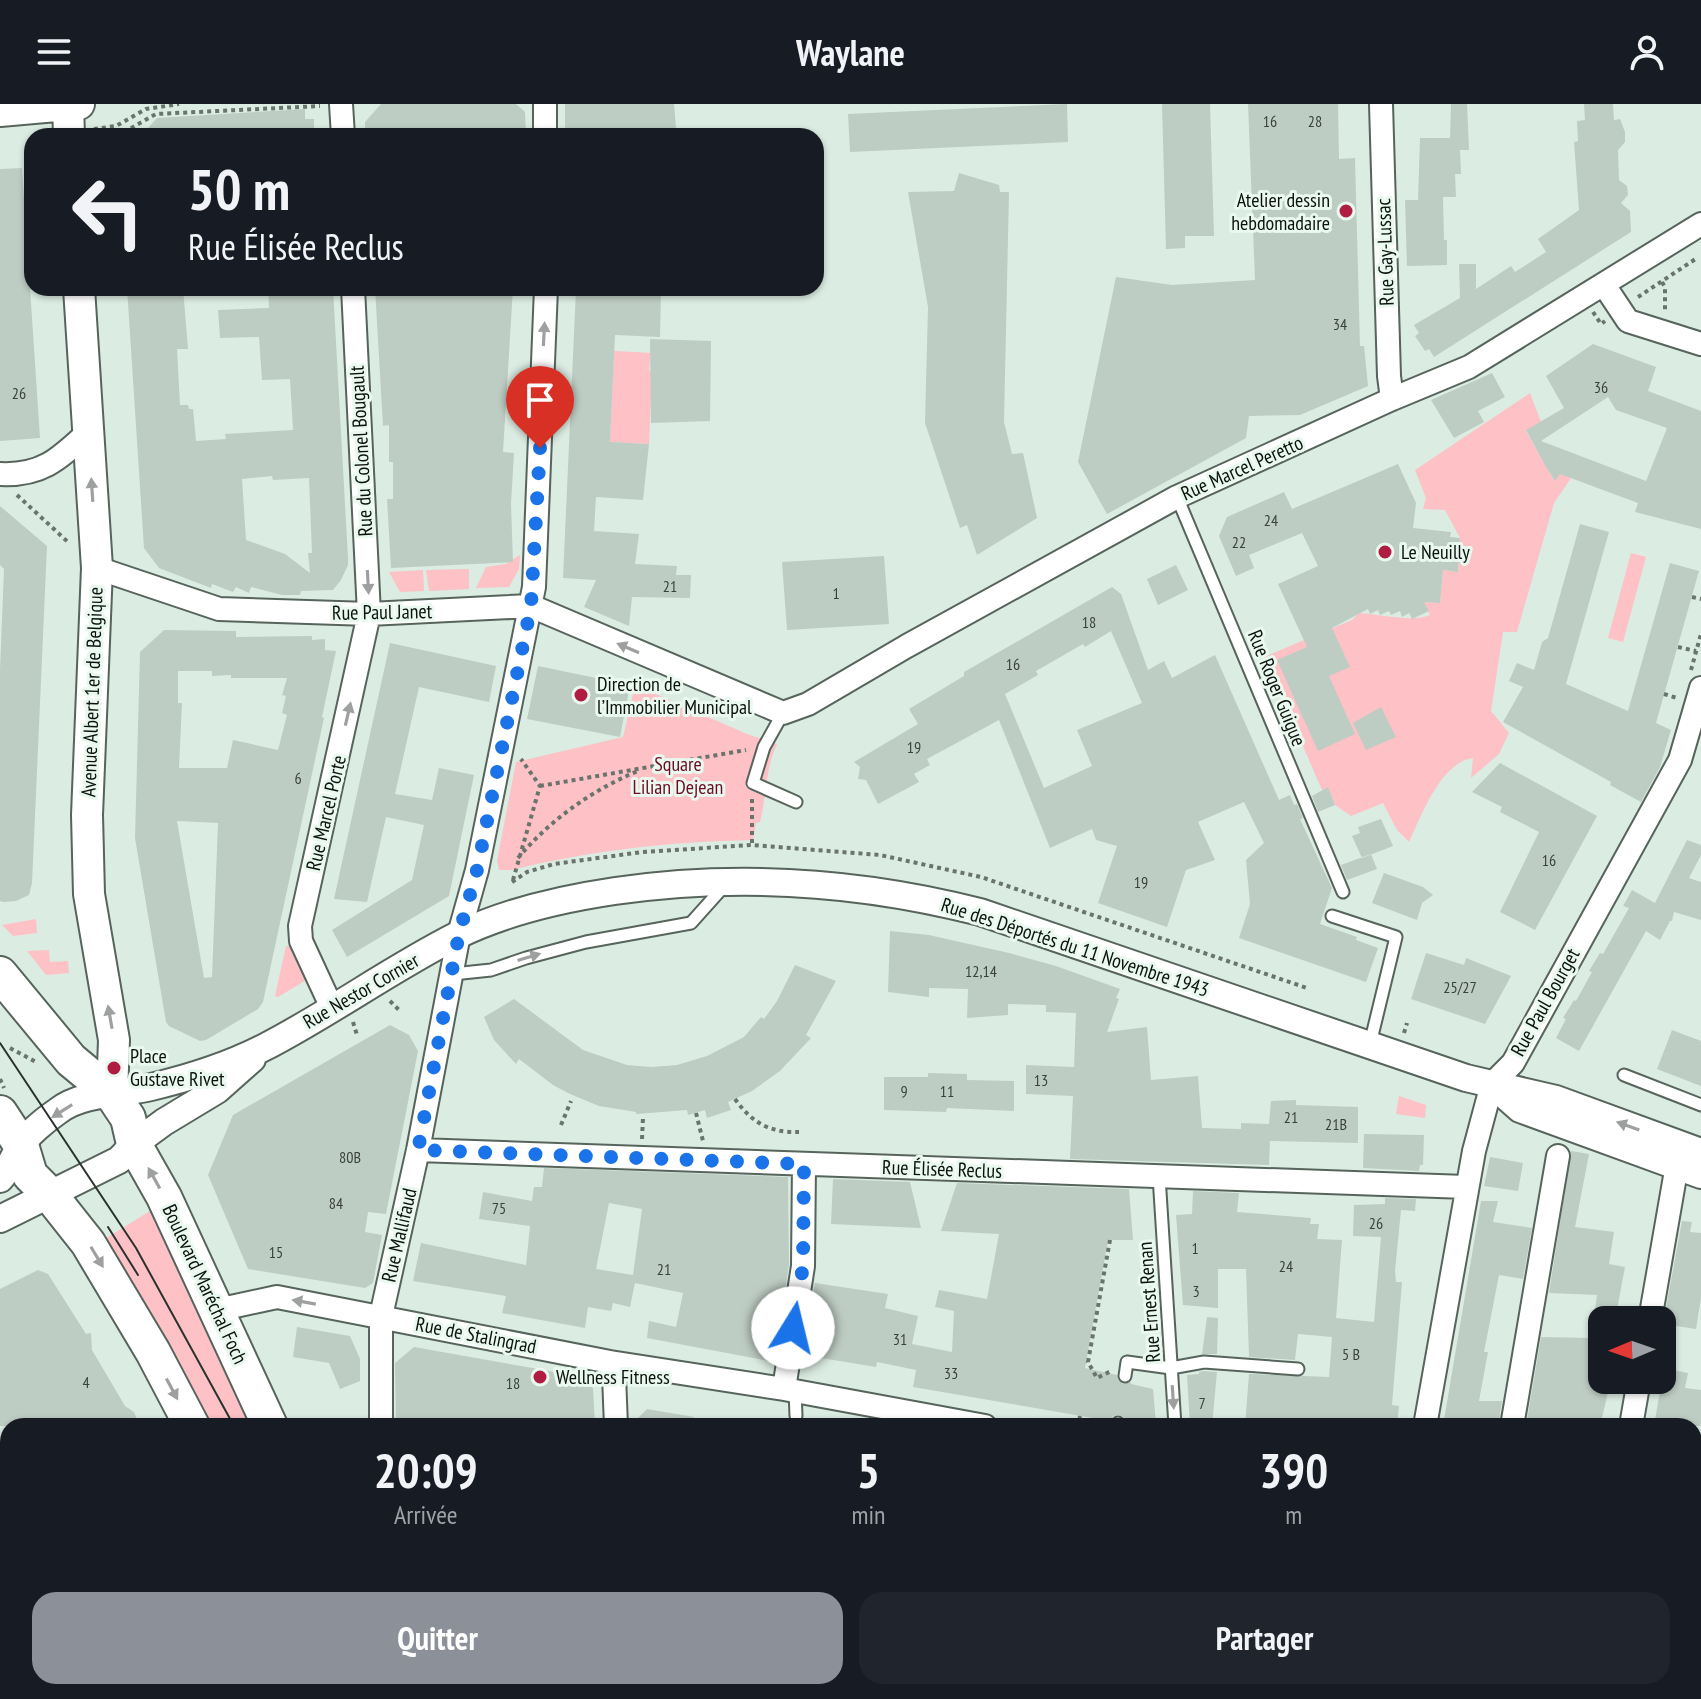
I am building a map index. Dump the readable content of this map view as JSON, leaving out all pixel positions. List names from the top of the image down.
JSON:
{
  "streets": {
    "main road": ["Avenue Albert 1er de Belgique", "Boulevard Maréchal Foch"],
    "street": [
      "Rue Gay-Lussac",
      "Rue du Colonel Bougault",
      "Rue Marcel Peretto",
      "Rue Paul Janet",
      "Rue Marcel Porte",
      "Rue des Déportés du 11 Novembre 1943",
      "Rue Nestor Cornier",
      "Rue Paul Bourget",
      "Rue Élisée Reclus",
      "Rue Mallifaud",
      "Rue de Stalingrad"
    ],
    "lane": ["Rue Roger Guigue", "Rue Ernest Renan"]
  },
  "crossings": [
    ["Rue Gay-Lussac", "Rue Marcel Peretto"],
    ["Rue du Colonel Bougault", "Rue Paul Janet"],
    ["Rue du Colonel Bougault", "Rue Marcel Porte"],
    ["Rue Marcel Peretto", "Rue Paul Janet"],
    ["Rue Marcel Peretto", "Rue Roger Guigue"],
    ["Rue Paul Janet", "Avenue Albert 1er de Belgique"],
    ["Rue Paul Janet", "Rue Marcel Porte"],
    ["Rue Paul Janet", "Rue Mallifaud"],
    ["Avenue Albert 1er de Belgique", "Rue Nestor Cornier"],
    ["Rue Marcel Porte", "Rue Nestor Cornier"],
    ["Rue des Déportés du 11 Novembre 1943", "Rue Nestor Cornier"],
    ["Rue des Déportés du 11 Novembre 1943", "Rue Paul Bourget"],
    ["Rue des Déportés du 11 Novembre 1943", "Rue Mallifaud"],
    ["Rue Nestor Cornier", "Rue Mallifaud"],
    ["Rue Nestor Cornier", "Boulevard Maréchal Foch"],
    ["Rue Paul Bourget", "Rue Élisée Reclus"],
    ["Rue Élisée Reclus", "Rue Mallifaud"],
    ["Rue Élisée Reclus", "Rue Ernest Renan"],
    ["Rue Mallifaud", "Rue de Stalingrad"],
    ["Boulevard Maréchal Foch", "Rue de Stalingrad"]
  ],
  "one_way": [
    "Rue du Colonel Bougault",
    "Rue Paul Janet",
    "Avenue Albert 1er de Belgique",
    "Rue Marcel Porte"
  ],
  "parks": ["Square Lilian Dejean"],
  "places": [
    "Atelier dessin hebdomadaire",
    "Le Neuilly",
    "Direction de l’Immobilier Municipal",
    "Place Gustave Rivet",
    "Wellness Fitness"
  ],
  "house_numbers": [
    "16",
    "28",
    "34",
    "36",
    "26",
    "24",
    "22",
    "21",
    "1",
    "18",
    "16",
    "19",
    "6",
    "16",
    "19",
    "12,14",
    "25/27",
    "13",
    "9",
    "11",
    "21",
    "21B",
    "80B",
    "84",
    "75",
    "26",
    "1",
    "15",
    "24",
    "21",
    "3",
    "31",
    "5 B",
    "33",
    "4",
    "18",
    "7"
  ],
  "north": "left",
  "page": {
    "header": "Waylane",
    "turn": ["50 m", "Rue Élisée Reclus"],
    "eta": [
      "20:09",
      "Arrivée",
      "5",
      "min",
      "390",
      "m"
    ],
    "buttons": ["Quitter", "Partager"]
  }
}
